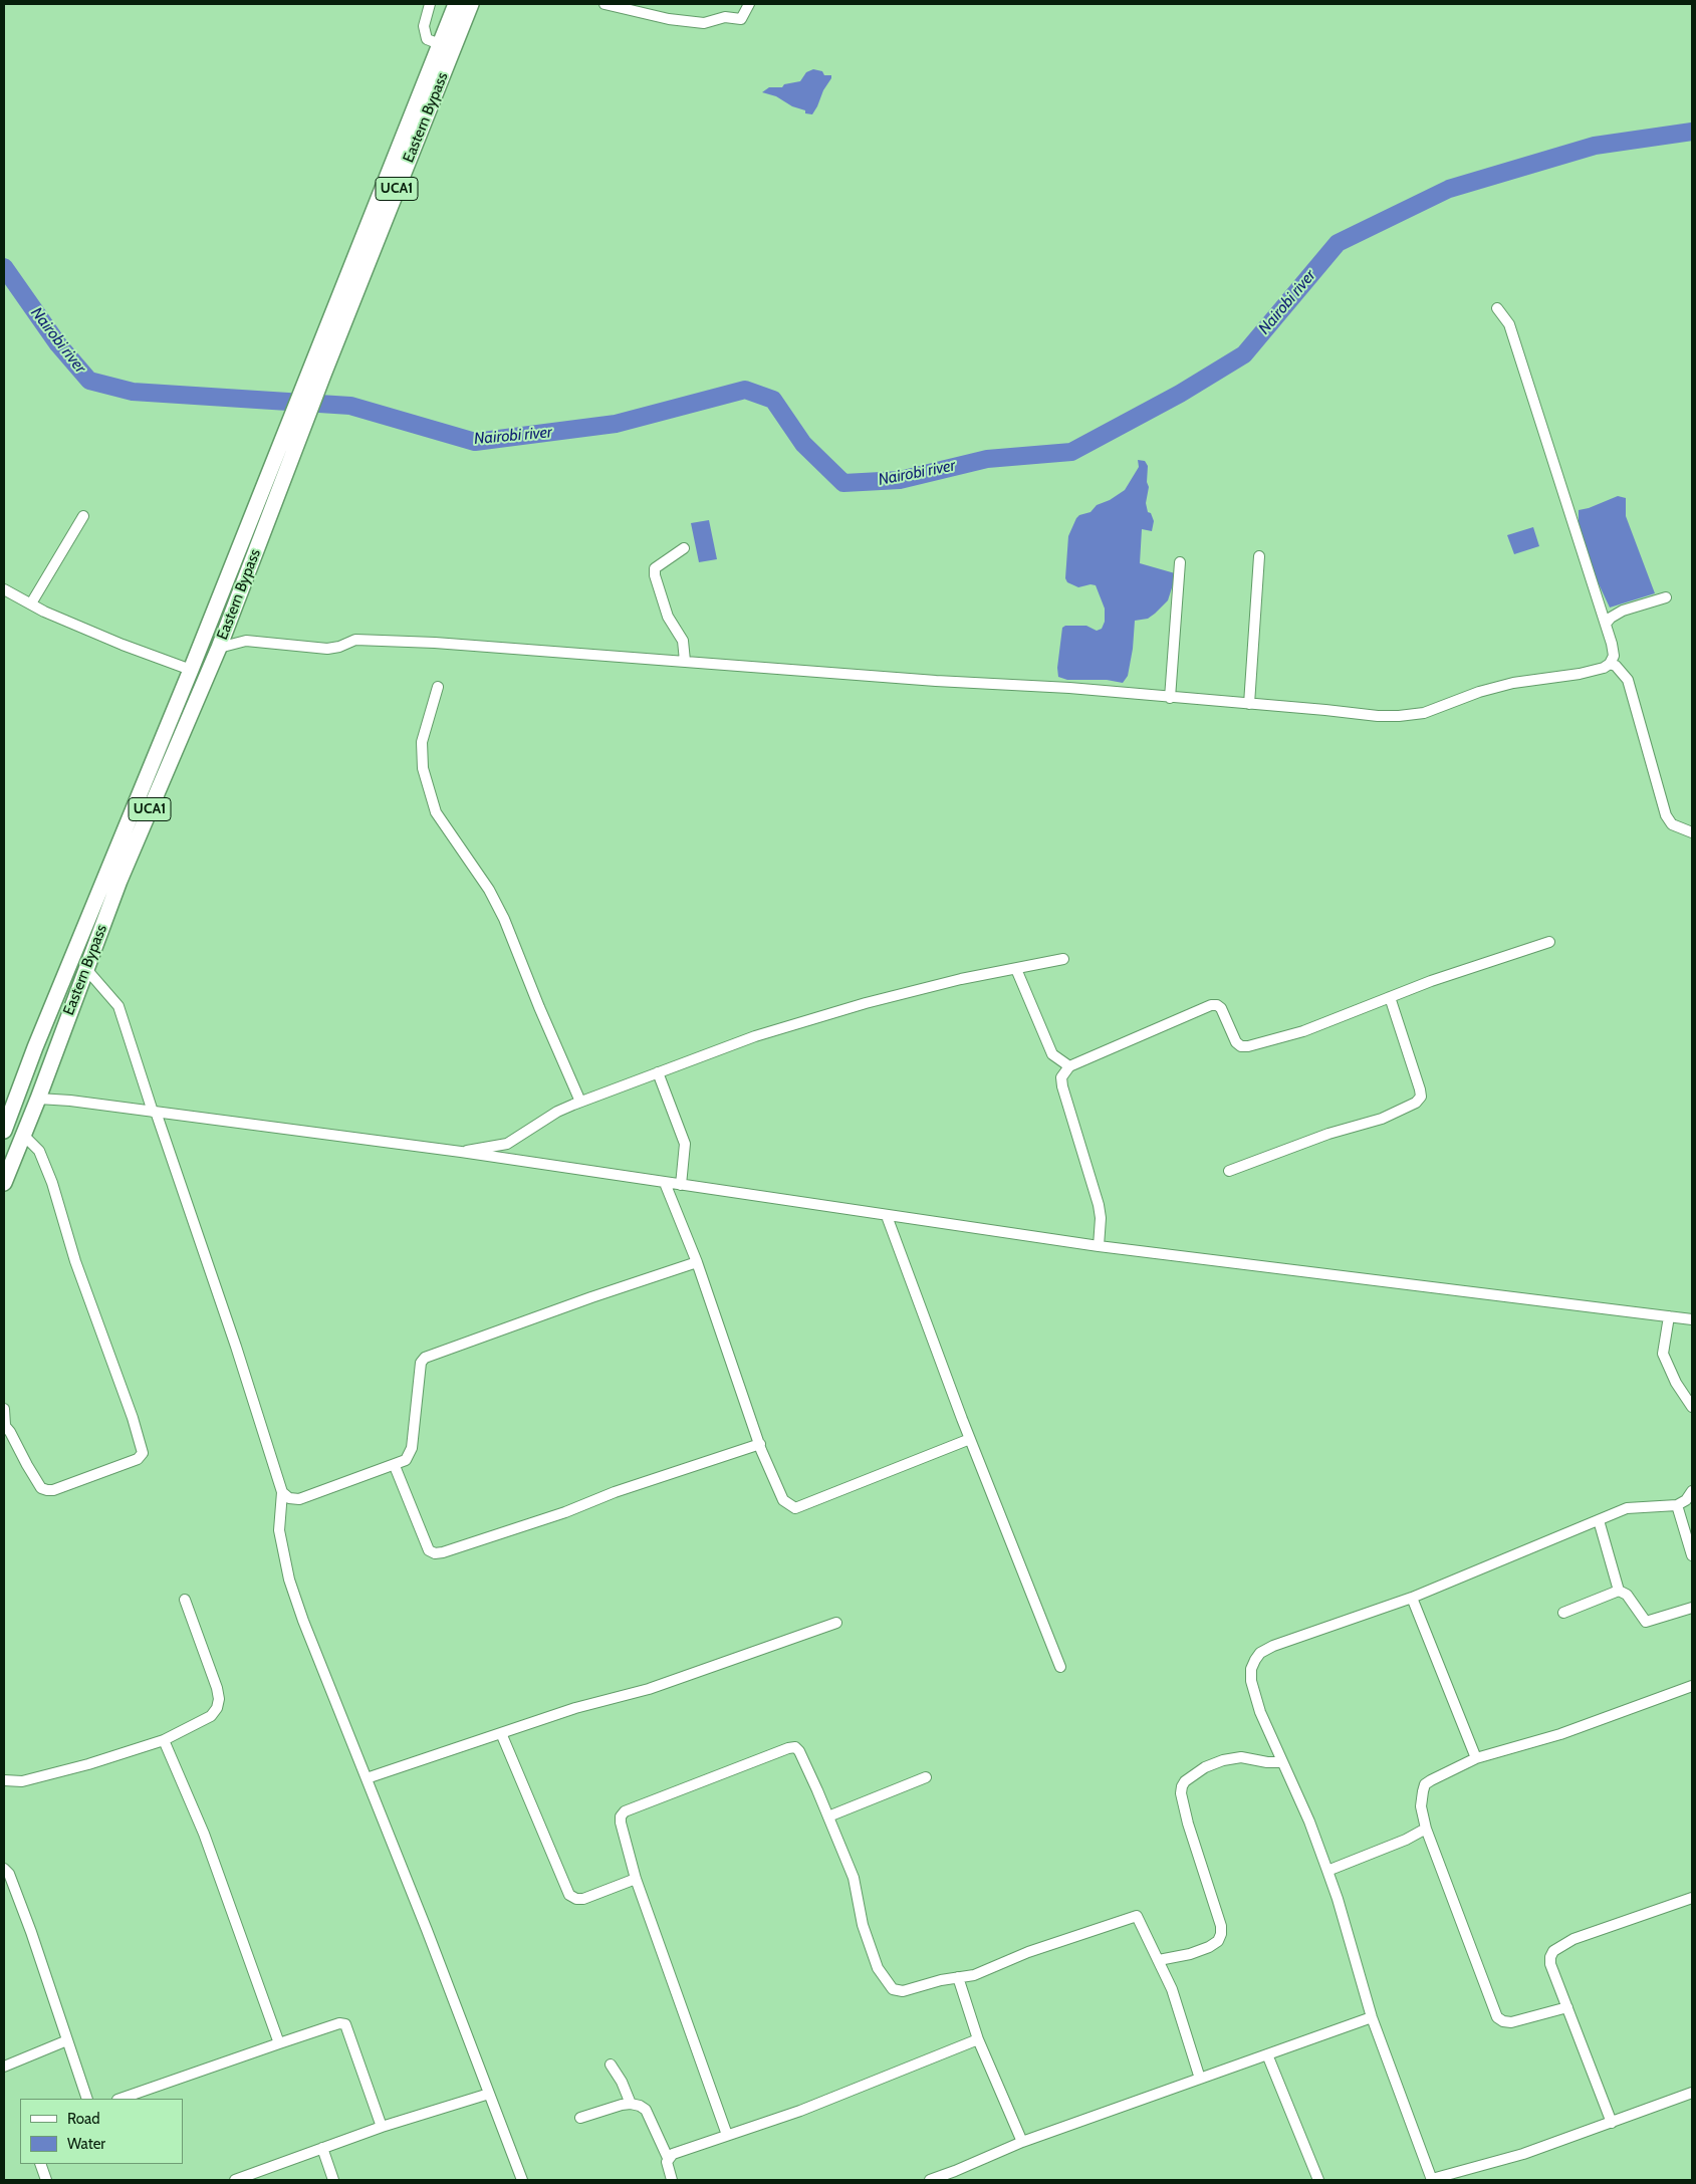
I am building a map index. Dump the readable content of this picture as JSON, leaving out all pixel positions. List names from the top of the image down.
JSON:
{
  "streets": {
    "main road": ["Eastern Bypass", "UCA1"]
  },
  "water": ["Nairobi river"],
  "legend": ["Road", "Water"]
}
